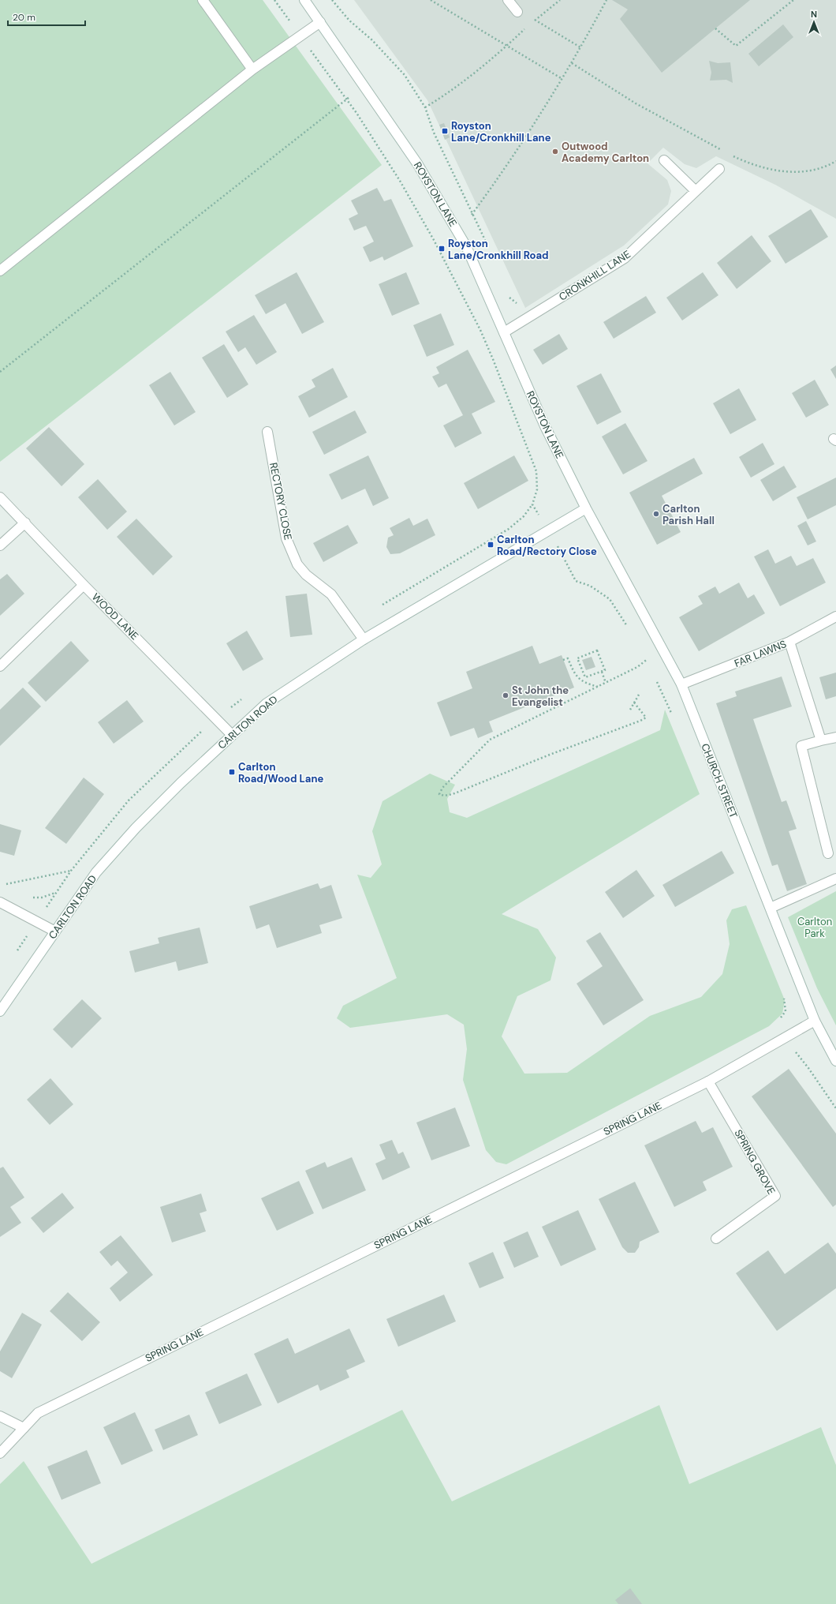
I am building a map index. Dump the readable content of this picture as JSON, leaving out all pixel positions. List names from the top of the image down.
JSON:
{
  "streets": {
    "street": [
      "ROYSTON LANE",
      "CRONKHILL LANE",
      "RECTORY CLOSE",
      "WOOD LANE",
      "FAR LAWNS",
      "CARLTON ROAD",
      "CHURCH STREET",
      "SPRING LANE",
      "SPRING GROVE"
    ]
  },
  "crossings": [
    ["ROYSTON LANE", "CRONKHILL LANE"],
    ["ROYSTON LANE", "CARLTON ROAD"],
    ["ROYSTON LANE", "CHURCH STREET"],
    ["RECTORY CLOSE", "CARLTON ROAD"],
    ["WOOD LANE", "CARLTON ROAD"],
    ["FAR LAWNS", "CHURCH STREET"],
    ["CARLTON ROAD", "CHURCH STREET"],
    ["CHURCH STREET", "SPRING LANE"],
    ["SPRING LANE", "SPRING GROVE"]
  ],
  "parks": ["Carlton Park"],
  "places": {
    "transit": [
      "Royston Lane/Cronkhill Lane",
      "Royston Lane/Cronkhill Road",
      "Carlton Road/Rectory Close",
      "Carlton Road/Wood Lane"
    ],
    "other": ["Outwood Academy Carlton", "Carlton Parish Hall", "St John the Evangelist"]
  },
  "scale_bar": "20 m",
  "north": "top"
}
